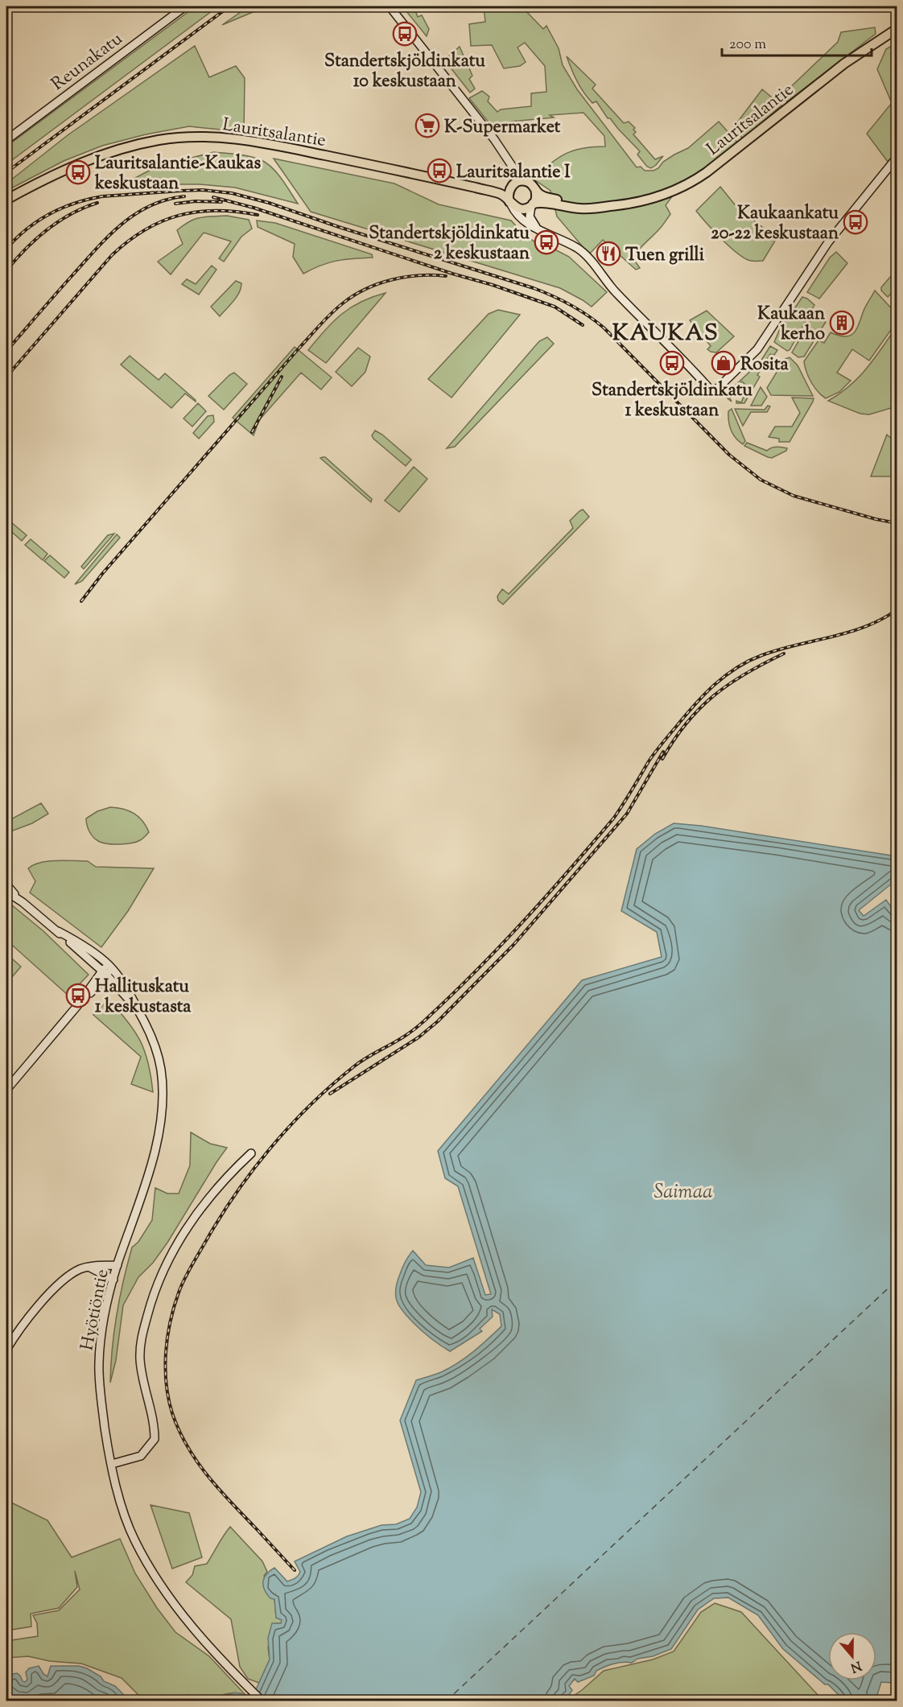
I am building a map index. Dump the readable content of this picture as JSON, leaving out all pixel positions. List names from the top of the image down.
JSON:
{
  "streets": {
    "main road": ["Lauritsalantie"],
    "street": ["Reunakatu", "Hyötiöntie"]
  },
  "districts": ["KAUKAS"],
  "water": ["Saimaa"],
  "places": {
    "bus stop": [
      "Standertskjöldinkatu 10 keskustaan",
      "Lauritsalantie I",
      "Lauritsalantie-Kaukas keskustaan",
      "Kaukaankatu 20-22 keskustaan",
      "Standertskjöldinkatu 2 keskustaan",
      "Standertskjöldinkatu 1 keskustaan",
      "Hallituskatu 1 keskustasta"
    ],
    "supermarket": ["K-Supermarket"],
    "restaurant": ["Tuen grilli"],
    "building": ["Kaukaan kerho"],
    "shop": ["Rosita"]
  },
  "scale_bar": "200 m",
  "north": "bottom"
}
